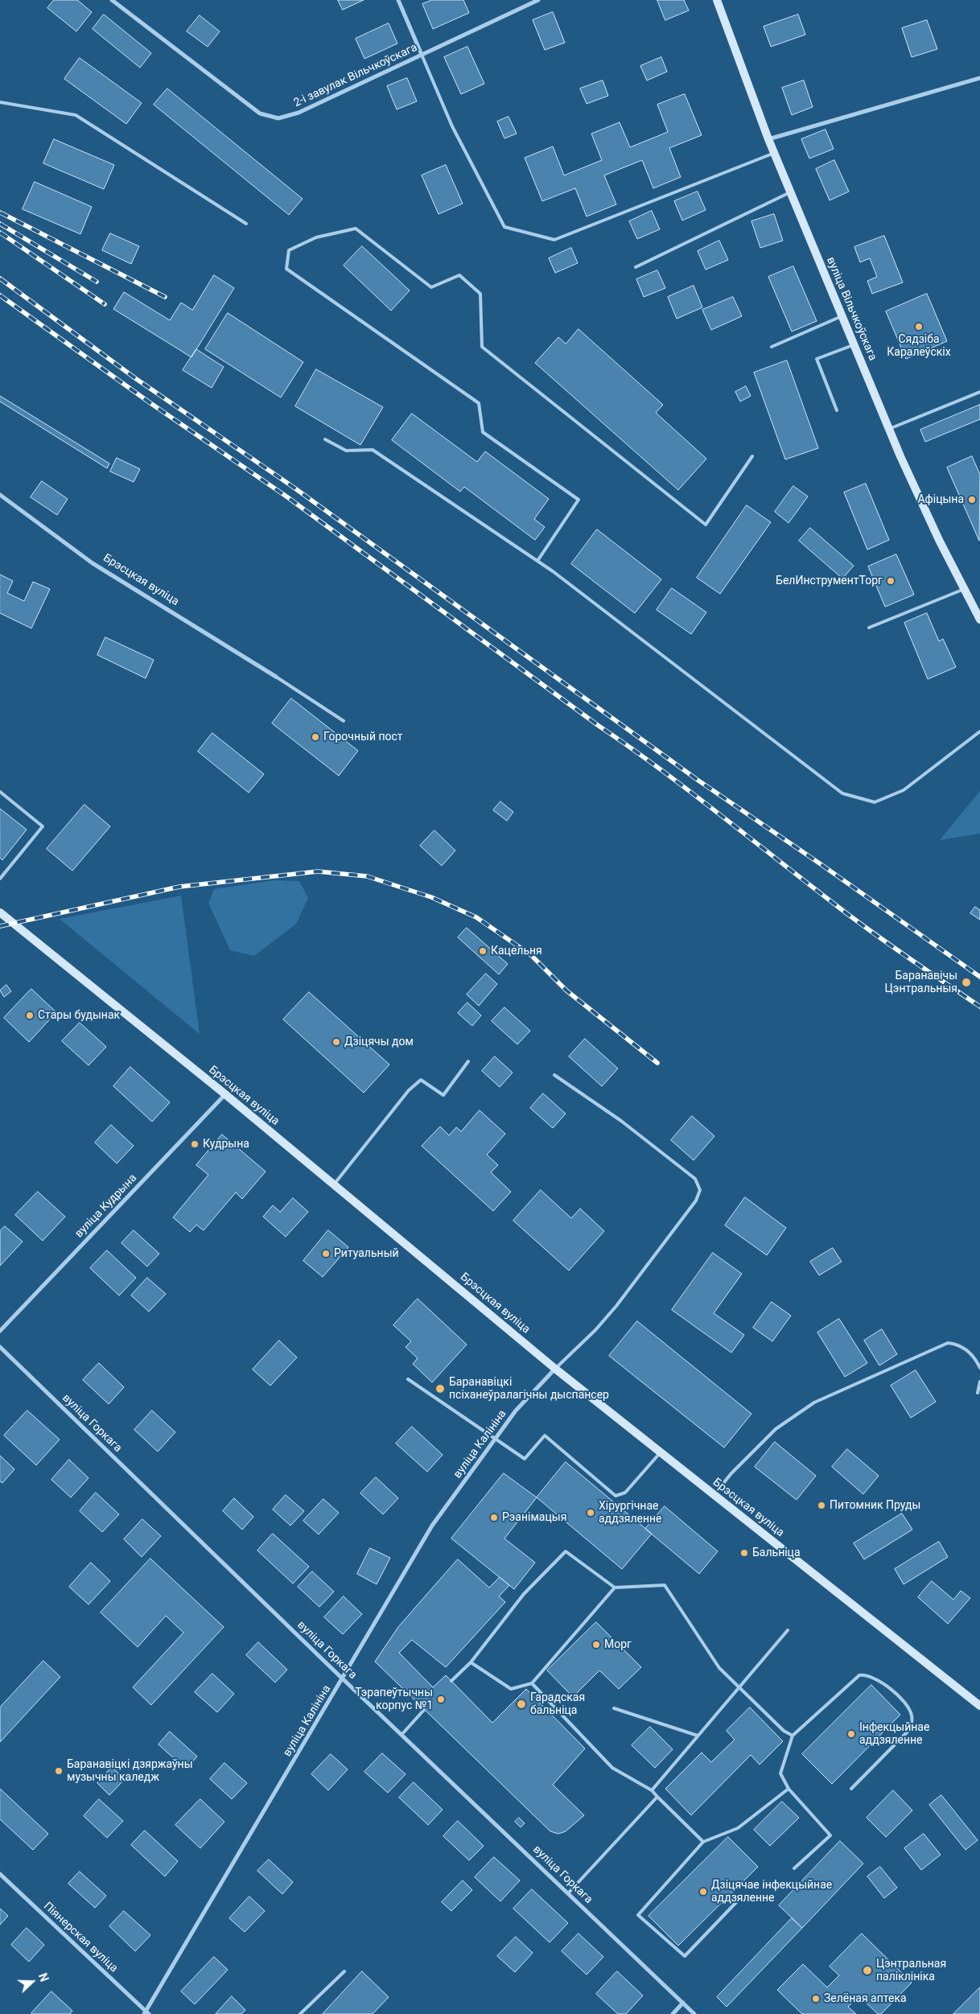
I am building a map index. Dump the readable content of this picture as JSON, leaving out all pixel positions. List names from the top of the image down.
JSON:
{
  "streets": {
    "main road": ["вуліца Вільчкоўскага", "Брэсцкая вуліца"],
    "street": [
      "2-і завулак Вільчкоўскага",
      "вуліца Кудрына",
      "вуліца Горкага",
      "вуліца Калініна",
      "Піянерская вуліца"
    ]
  },
  "crossings": [
    ["Брэсцкая вуліца", "вуліца Кудрына"],
    ["Брэсцкая вуліца", "вуліца Калініна"],
    ["вуліца Горкага", "вуліца Калініна"],
    ["вуліца Калініна", "Піянерская вуліца"]
  ],
  "places": [
    "Сядзіба Каралеўскіх",
    "Афіцына",
    "БелИнструментТорг",
    "Горочный пост",
    "Кацельня",
    "Баранавічы Цэнтральныя",
    "Стары будынак",
    "Дзіцячы дом",
    "Кудрына",
    "Ритуальный",
    "Баранавіцкі псіханеўралагічны дыспансер",
    "Питомник Пруды",
    "Хірургічнае аддзяленне",
    "Рэанімацыя",
    "Бальніца",
    "Морг",
    "Тэрапеўтычны корпус №1",
    "Гарадская бальніца",
    "Інфекцыйнае аддзяленне",
    "Баранавіцкі дзяржаўны музычны каледж",
    "Дзіцячае інфекцыйнае аддзяленне",
    "Цэнтральная паліклініка",
    "Зелёная аптека"
  ],
  "north": "right"
}
